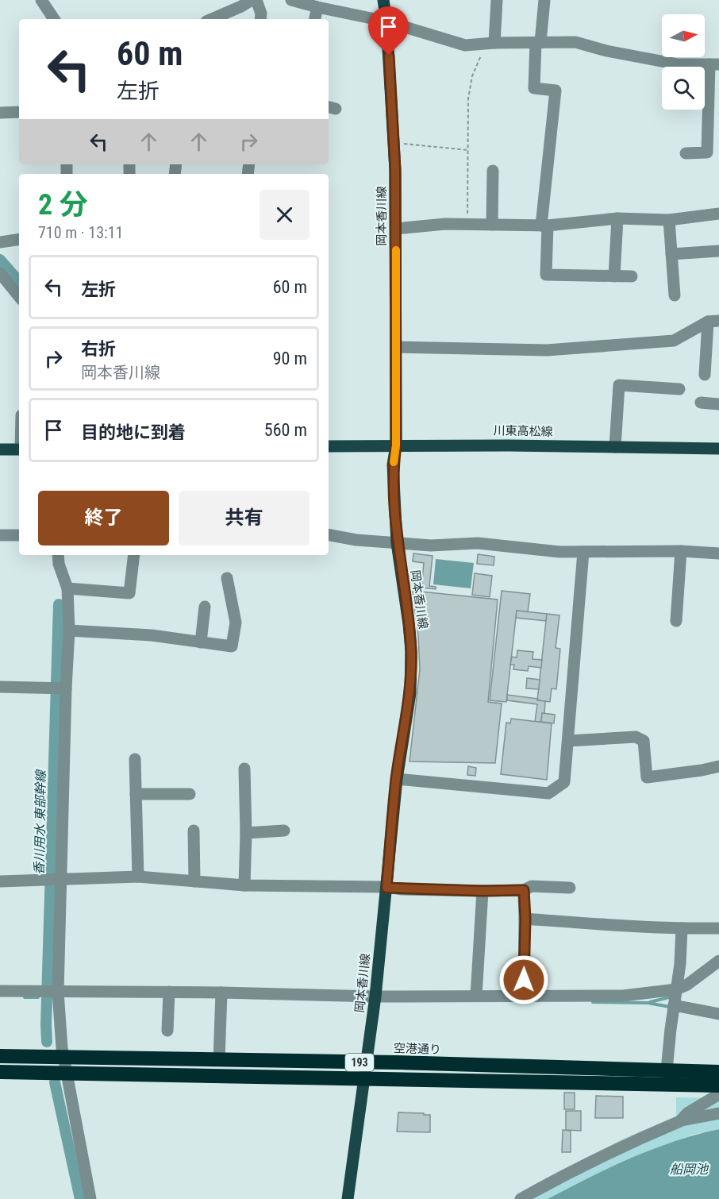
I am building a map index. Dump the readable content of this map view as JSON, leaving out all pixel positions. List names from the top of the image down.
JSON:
{
  "streets": {
    "highway": ["空港通り", "193"],
    "main road": ["岡本香川線", "川東高松線"]
  },
  "crossings": [
    ["岡本香川線", "川東高松線"],
    ["岡本香川線", "空港通り"],
    ["岡本香川線", "193"]
  ],
  "water": ["香川用水 東部幹線", "船岡池"],
  "north": "right",
  "page": {
    "turn": ["60 m", "左折"],
    "heading": ["2 分", "710 m · 13:11"],
    "list": [
      {
        "name": "左折",
        "value": "60 m"
      },
      {
        "name": "右折",
        "note": "岡本香川線",
        "value": "90 m"
      },
      {
        "name": "目的地に到着",
        "value": "560 m"
      }
    ],
    "buttons": ["終了", "共有"]
  }
}
